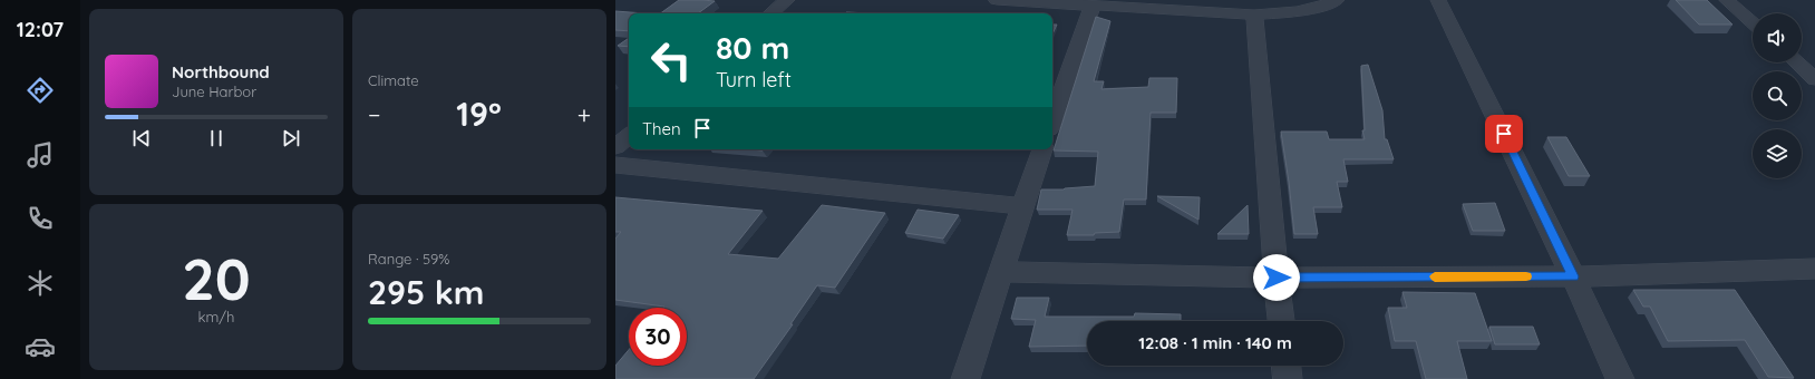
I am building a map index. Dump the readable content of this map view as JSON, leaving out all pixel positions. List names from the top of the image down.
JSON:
{
  "page": {
    "tabs": "12:07",
    "tile": [
      "Climate",
      ["20", "km/h"],
      ["Range · 59%", "295 km"]
    ],
    "turn": ["80 m", "Turn left"],
    "song": ["Northbound", "June Harbor"],
    "heat": ["−", "19°", "+"],
    "then": "Then",
    "limit": "30",
    "trip": "12:08 · 1 min · 140 m"
  }
}
